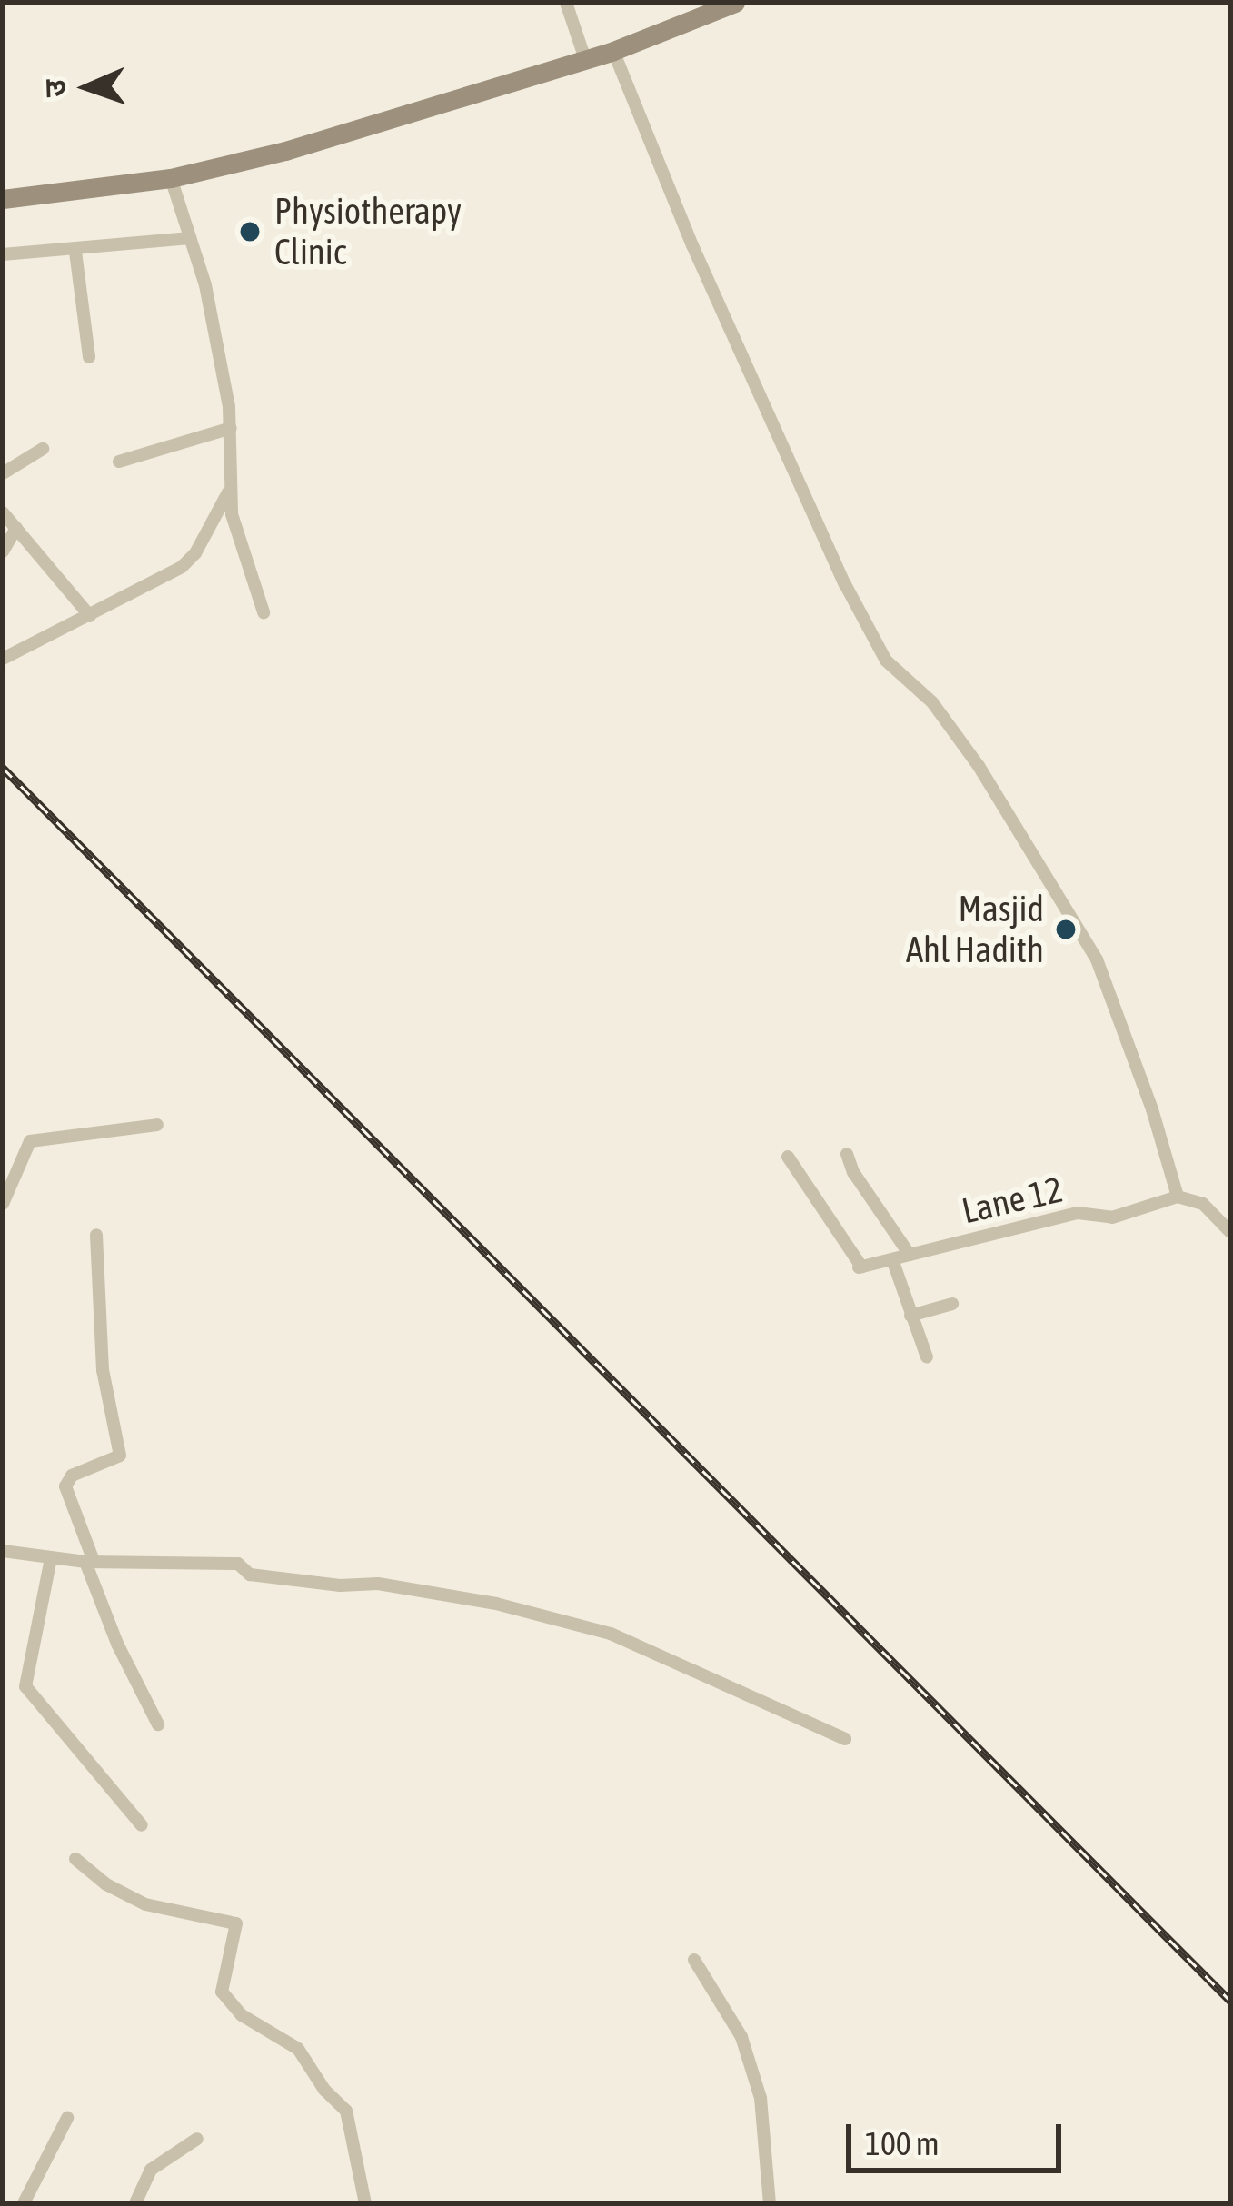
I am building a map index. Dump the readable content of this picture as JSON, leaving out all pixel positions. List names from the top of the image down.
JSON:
{
  "streets": {
    "street": ["Lane 12"]
  },
  "places": ["Physiotherapy Clinic", "Masjid Ahl Hadith"],
  "scale_bar": "100 m",
  "north": "left"
}
